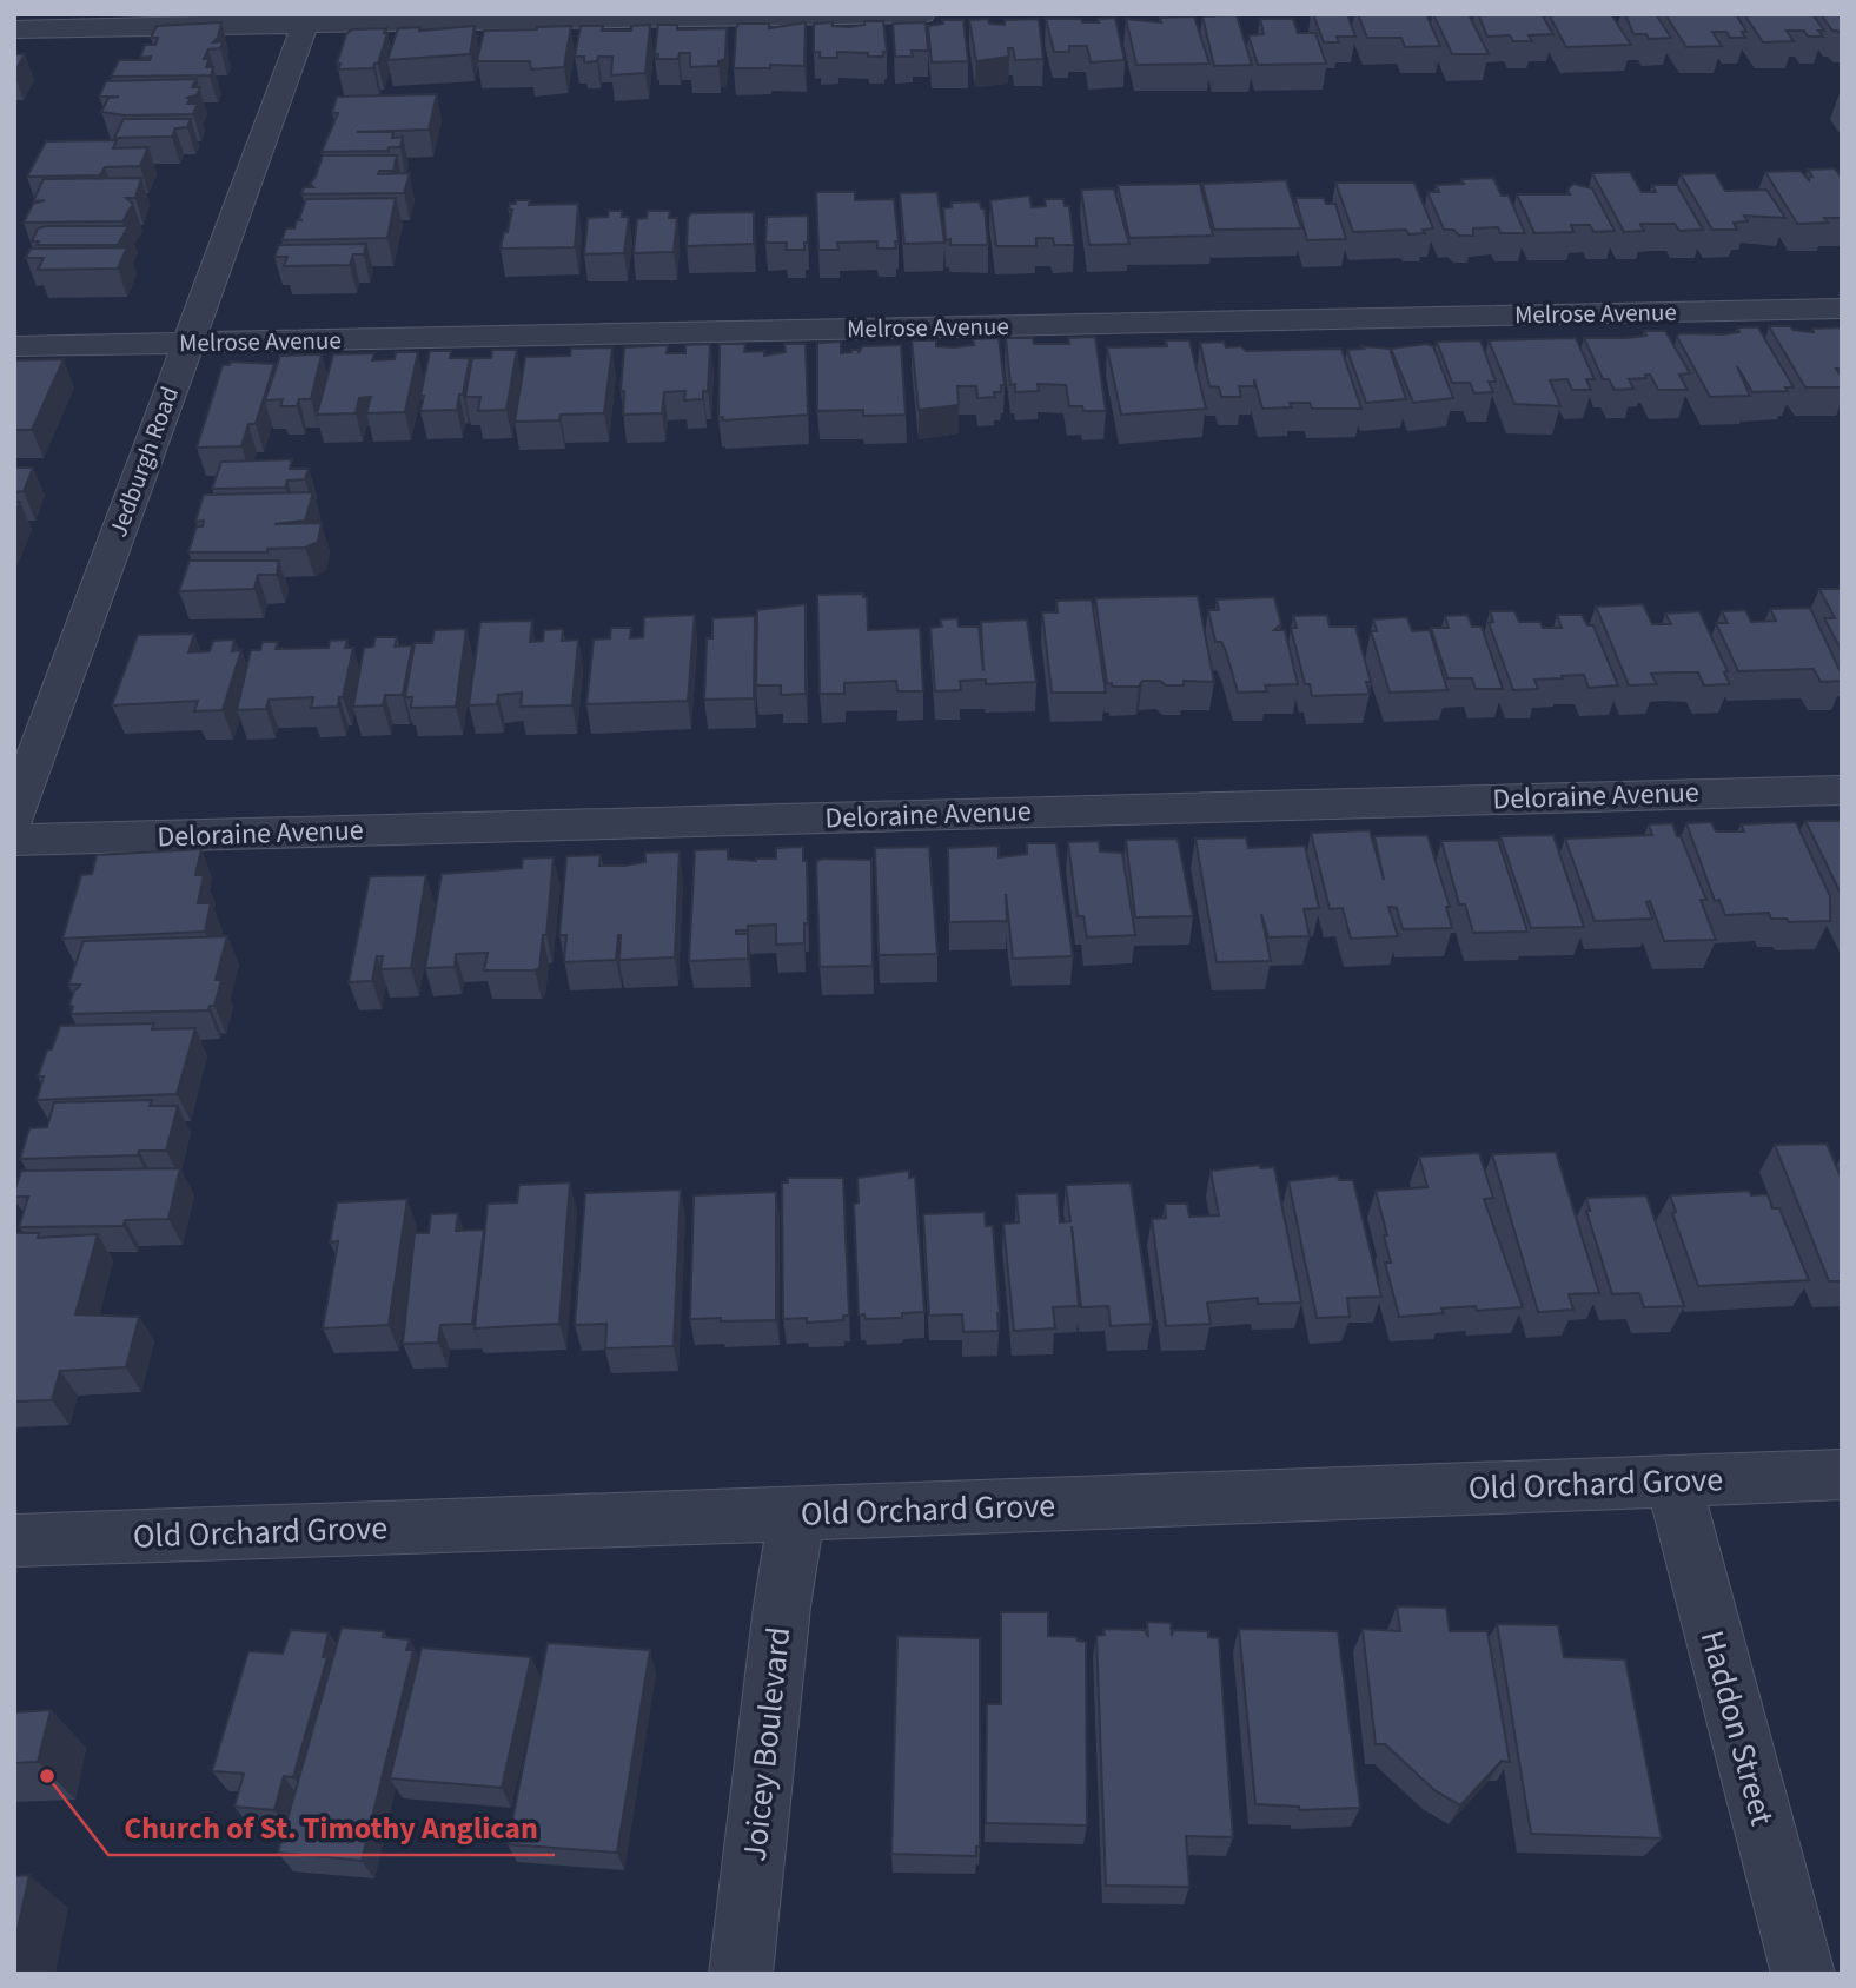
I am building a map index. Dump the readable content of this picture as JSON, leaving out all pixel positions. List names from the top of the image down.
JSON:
{
  "streets": {
    "street": [
      "Melrose Avenue",
      "Jedburgh Road",
      "Deloraine Avenue",
      "Old Orchard Grove",
      "Haddon Street",
      "Joicey Boulevard"
    ]
  },
  "crossings": [
    ["Melrose Avenue", "Jedburgh Road"],
    ["Old Orchard Grove", "Haddon Street"],
    ["Old Orchard Grove", "Joicey Boulevard"]
  ],
  "places": ["Church of St. Timothy Anglican"]
}
